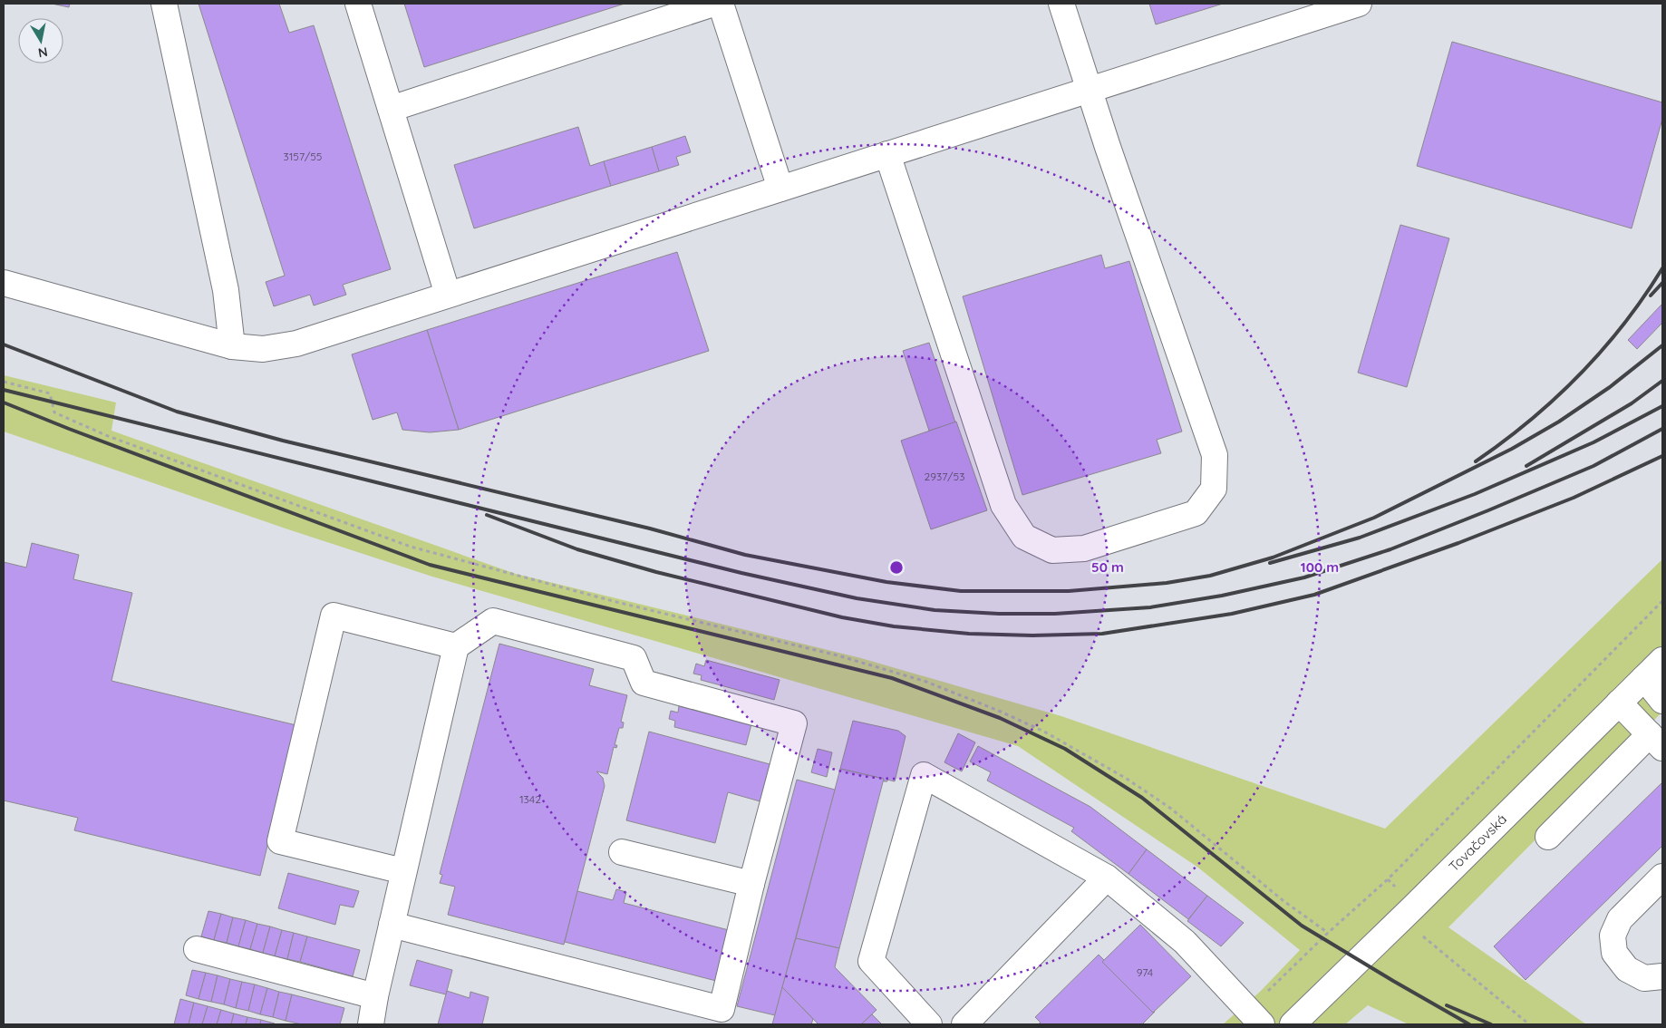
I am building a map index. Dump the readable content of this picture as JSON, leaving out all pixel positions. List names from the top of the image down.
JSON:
{
  "streets": {
    "main road": ["Tovačovská"]
  },
  "house_numbers": [
    "3157/55",
    "2937/53",
    "1342",
    "974"
  ],
  "north": "bottom",
  "rings": ["50 m", "100 m"]
}
